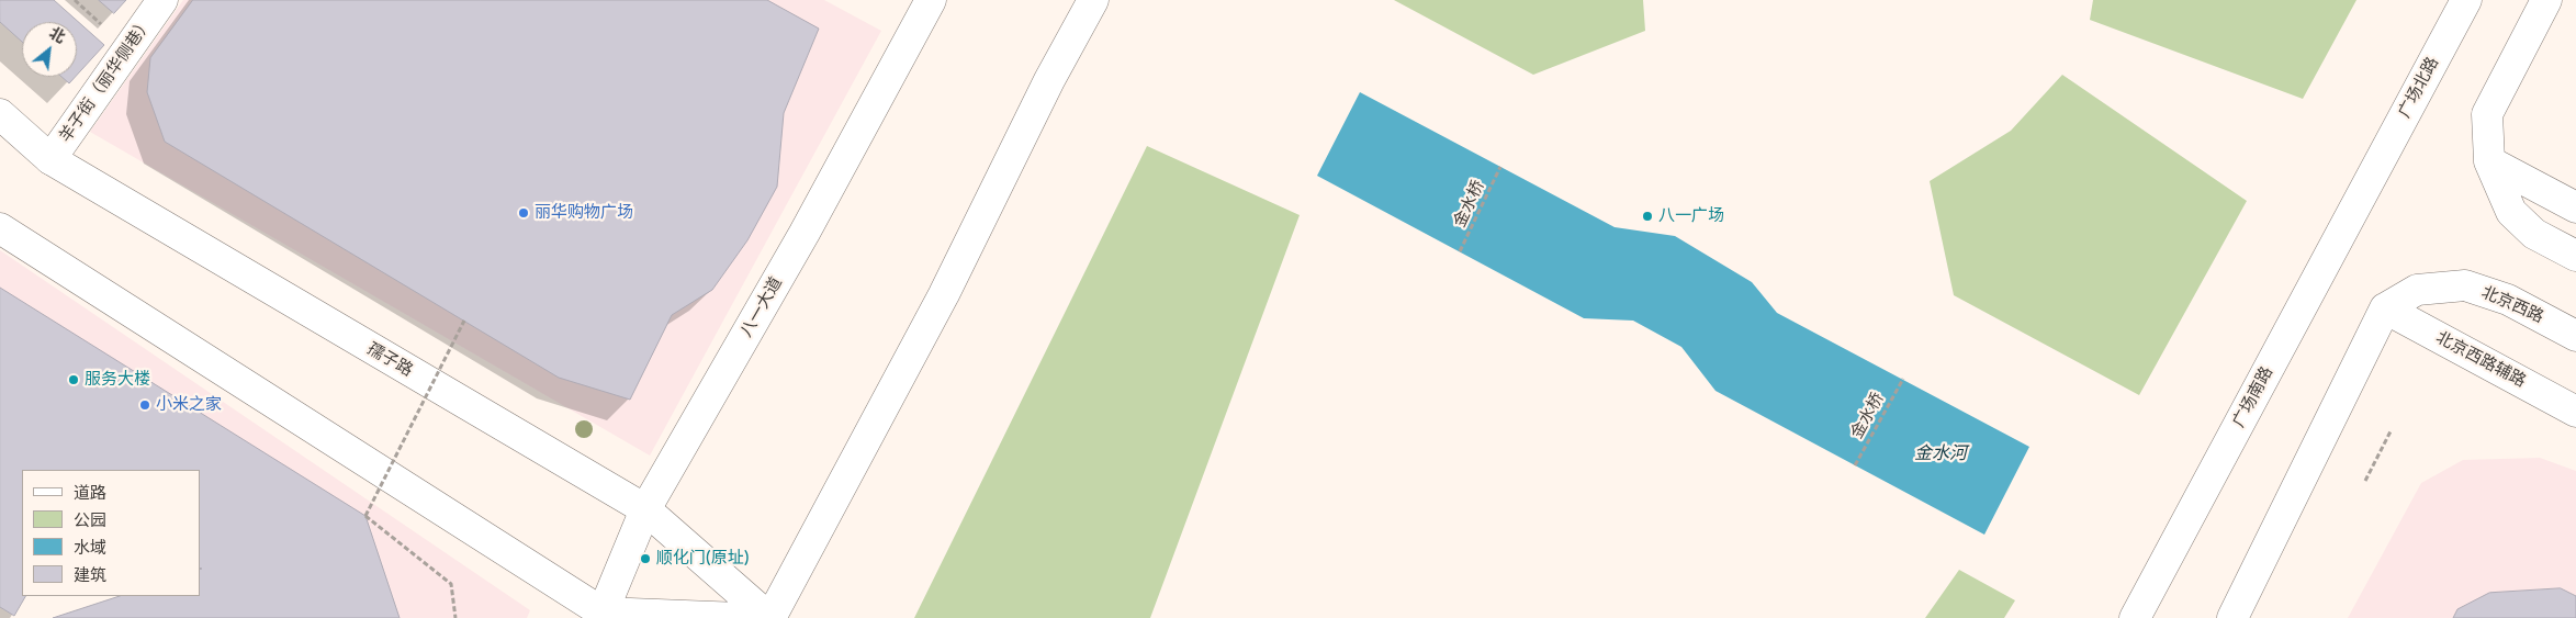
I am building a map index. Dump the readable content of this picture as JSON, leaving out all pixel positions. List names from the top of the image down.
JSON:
{
  "streets": {
    "main road": [
      "羊子街（丽华侧巷）",
      "广场北路",
      "北京西路",
      "八一大道",
      "孺子路",
      "北京西路辅路",
      "广场南路"
    ],
    "path": ["金水桥"]
  },
  "crossings": [
    ["羊子街（丽华侧巷）", "孺子路"],
    ["广场北路", "广场南路"],
    ["北京西路", "北京西路辅路"],
    ["八一大道", "孺子路"]
  ],
  "water": ["金水河"],
  "places": [
    "丽华购物广场",
    "八一广场",
    "服务大楼",
    "小米之家",
    "顺化门(原址)"
  ],
  "legend": [
    "道路",
    "公园",
    "水域",
    "建筑"
  ],
  "north": "top right"
}
